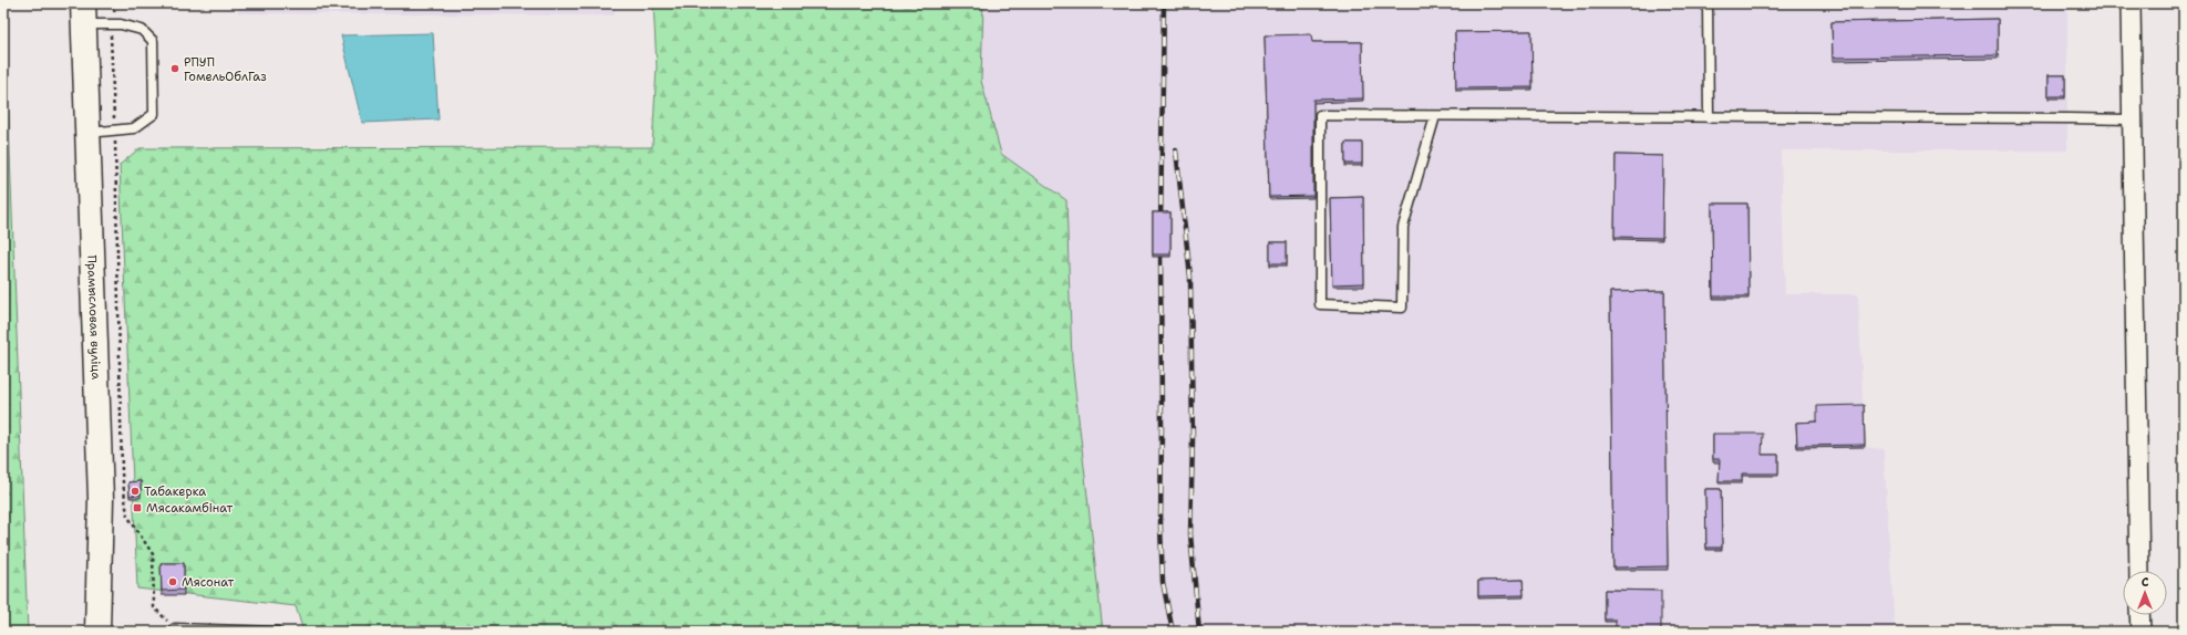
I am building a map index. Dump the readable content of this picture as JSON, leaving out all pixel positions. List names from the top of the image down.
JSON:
{
  "streets": {
    "main road": ["Прамысловая вуліца"]
  },
  "places": {
    "other": ["РПУП ГомельОблГаз", "Табакерка", "Мясонат"],
    "transit": ["Мясакамбінат"]
  },
  "north": "top"
}
